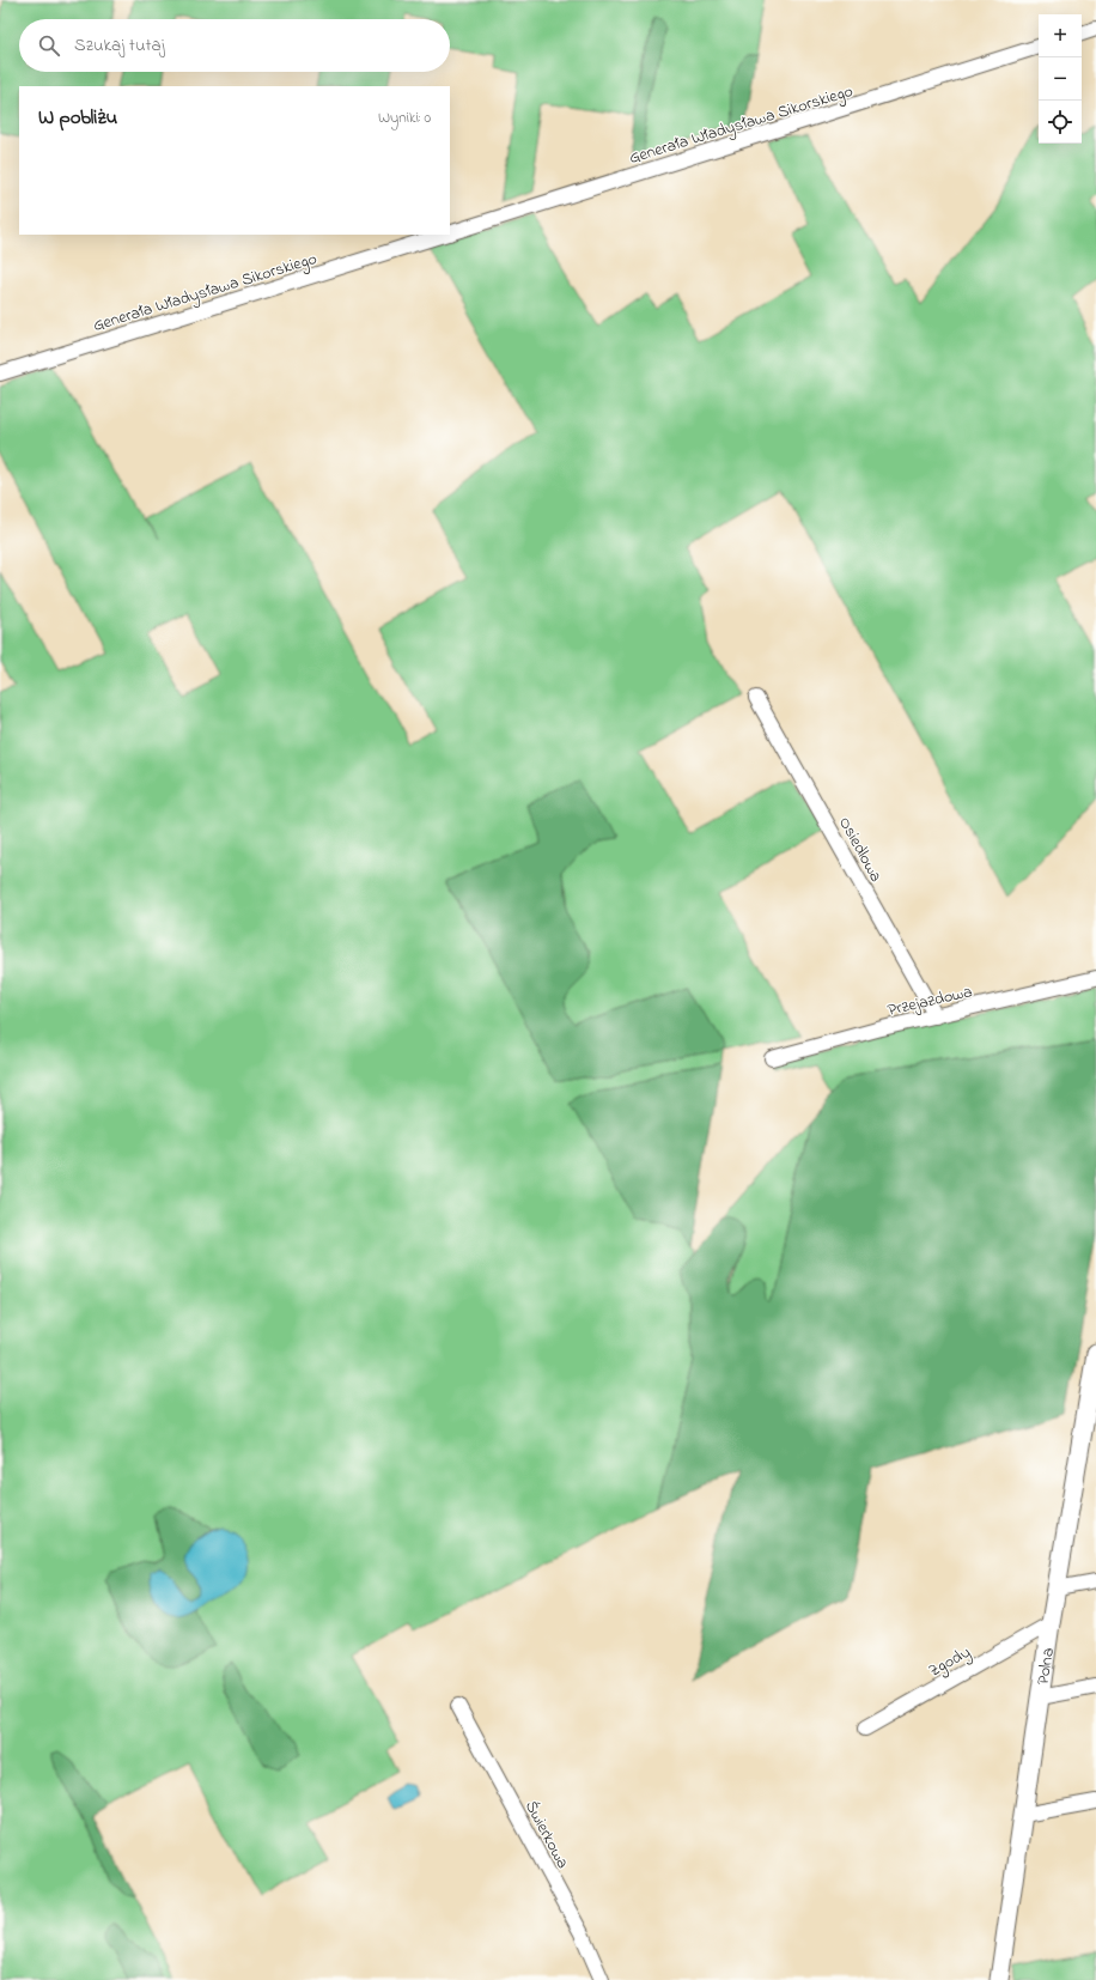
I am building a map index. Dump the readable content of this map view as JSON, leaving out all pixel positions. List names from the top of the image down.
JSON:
{
  "streets": {
    "street": [
      "Generała Władysława Sikorskiego",
      "Osiedlowa",
      "Przejazdowa",
      "Zgody",
      "Polna",
      "Świerkowa"
    ]
  },
  "crossings": [
    ["Osiedlowa", "Przejazdowa"],
    ["Zgody", "Polna"]
  ],
  "page": {
    "map_buttons": ["+", "−"],
    "search": "Szukaj tutaj",
    "heading": ["W pobliżu", "Wyniki: 0"]
  }
}
